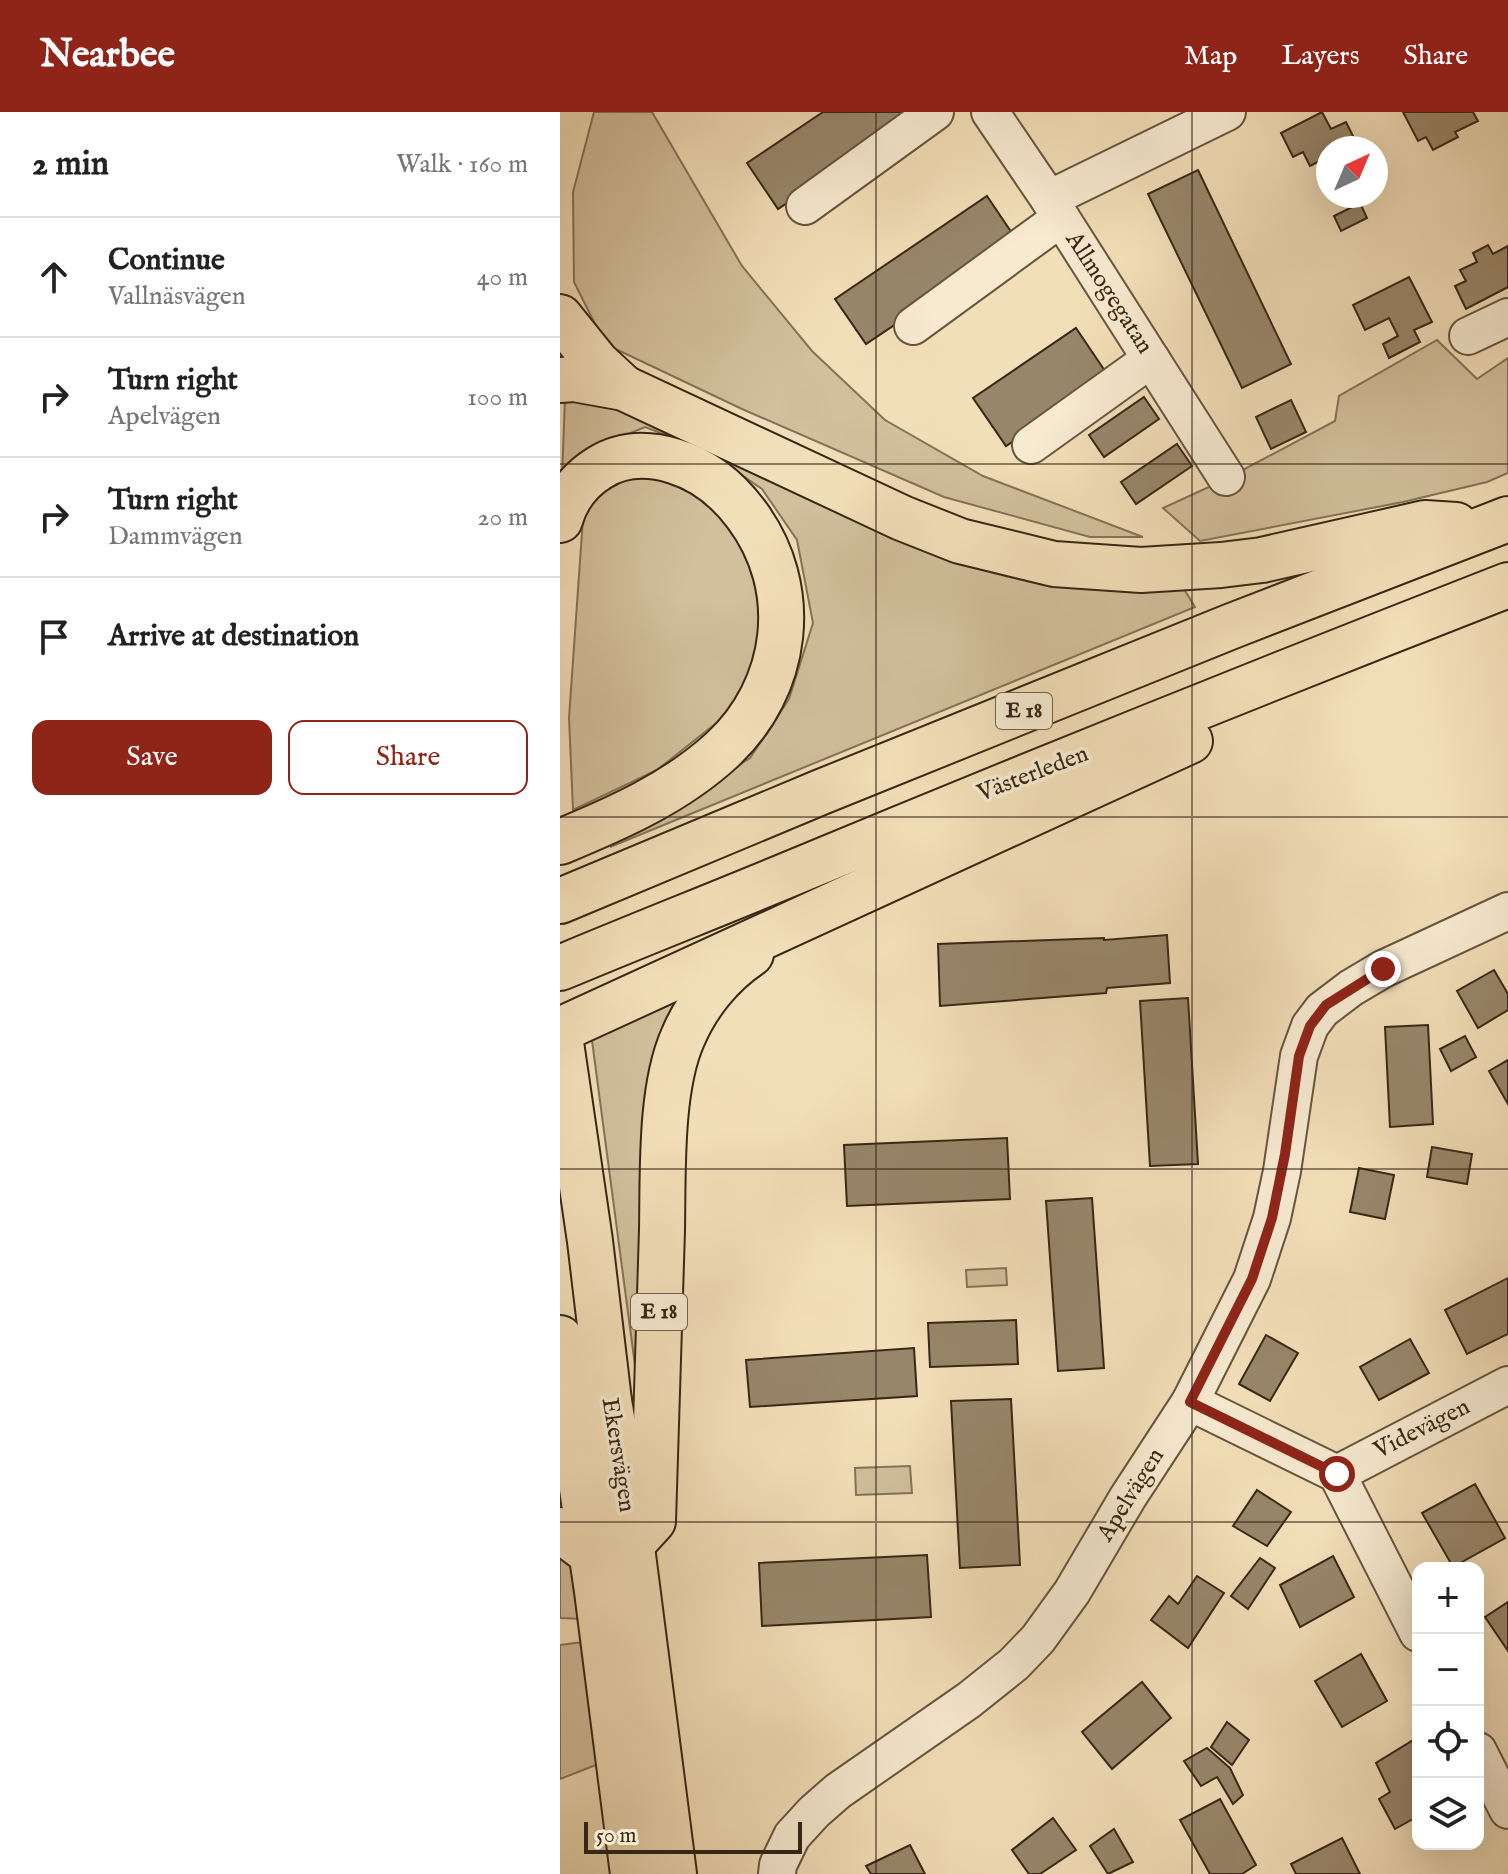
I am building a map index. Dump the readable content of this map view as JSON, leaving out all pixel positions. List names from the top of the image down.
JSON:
{
  "streets": {
    "main road": ["E 18", "Västerleden", "Ekersvägen"],
    "street": ["Allmogegatan", "Videvägen", "Apelvägen"]
  },
  "crossings": [
    ["E 18", "Västerleden"],
    ["E 18", "Ekersvägen"]
  ],
  "scale_bar": "50 m",
  "north": "top right",
  "page": {
    "header": "Nearbee",
    "nav": ["Map", "Layers", "Share"],
    "heading": ["2 min", "Walk · 160 m"],
    "list": [
      ["Continue", "Vallnäsvägen", "40 m"],
      ["Turn right", "Apelvägen", "100 m"],
      ["Turn right", "Dammvägen", "20 m"],
      "Arrive at destination"
    ],
    "buttons": ["Save", "Share"],
    "map_buttons": ["+", "−"],
    "scale": "50 m"
  }
}
